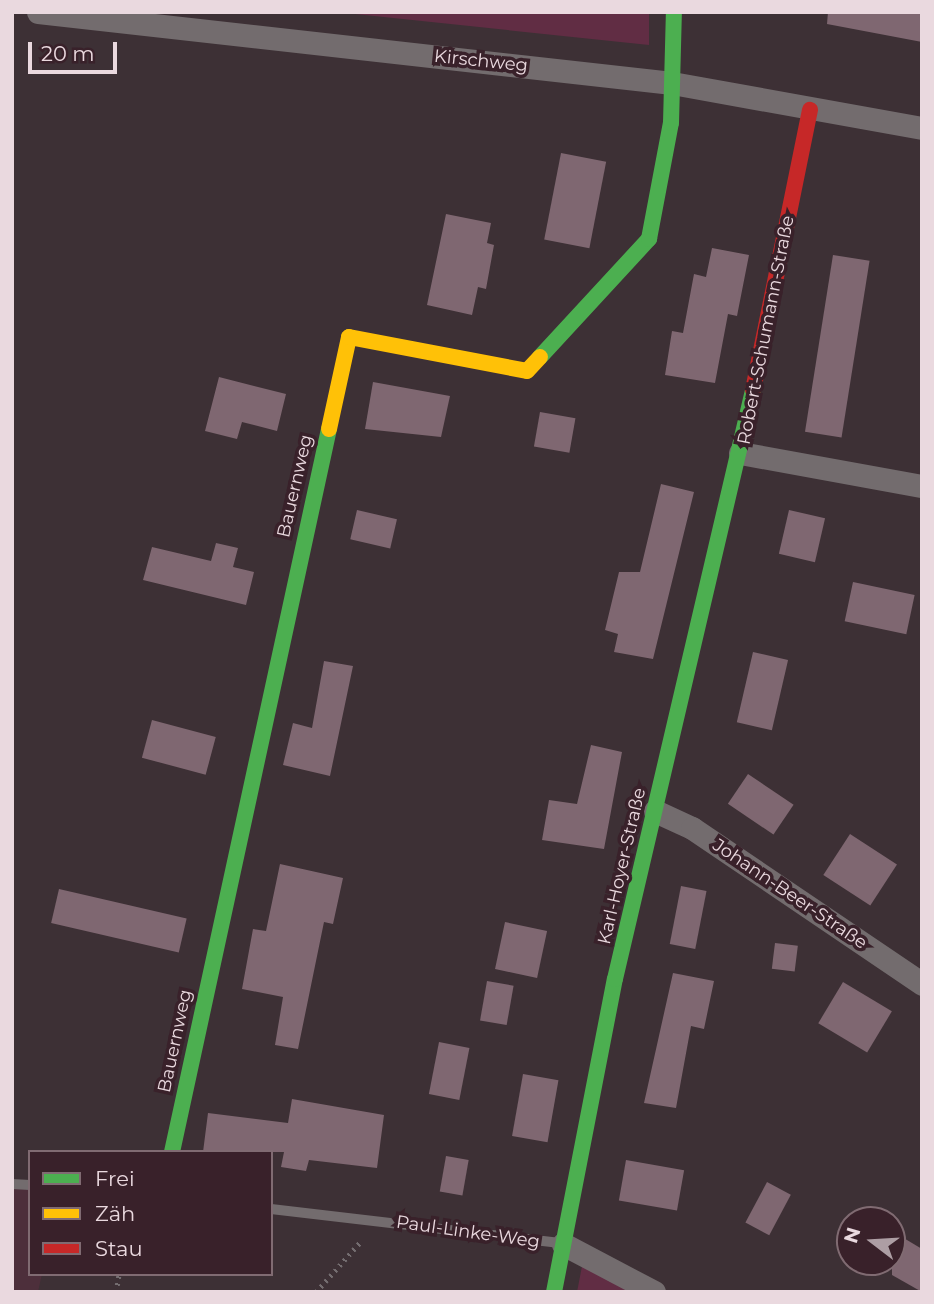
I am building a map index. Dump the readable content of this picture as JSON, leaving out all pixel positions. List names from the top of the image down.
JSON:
{
  "streets": {
    "street": [
      "Kirschweg",
      "Robert-Schumann-Straße",
      "Bauernweg",
      "Karl-Hoyer-Straße",
      "Johann-Beer-Straße",
      "Paul-Linke-Weg"
    ]
  },
  "crossings": [
    ["Kirschweg", "Robert-Schumann-Straße"],
    ["Kirschweg", "Bauernweg"],
    ["Robert-Schumann-Straße", "Karl-Hoyer-Straße"],
    ["Karl-Hoyer-Straße", "Johann-Beer-Straße"],
    ["Karl-Hoyer-Straße", "Paul-Linke-Weg"]
  ],
  "legend": ["Frei", "Zäh", "Stau"],
  "scale_bar": "20 m",
  "north": "left"
}
